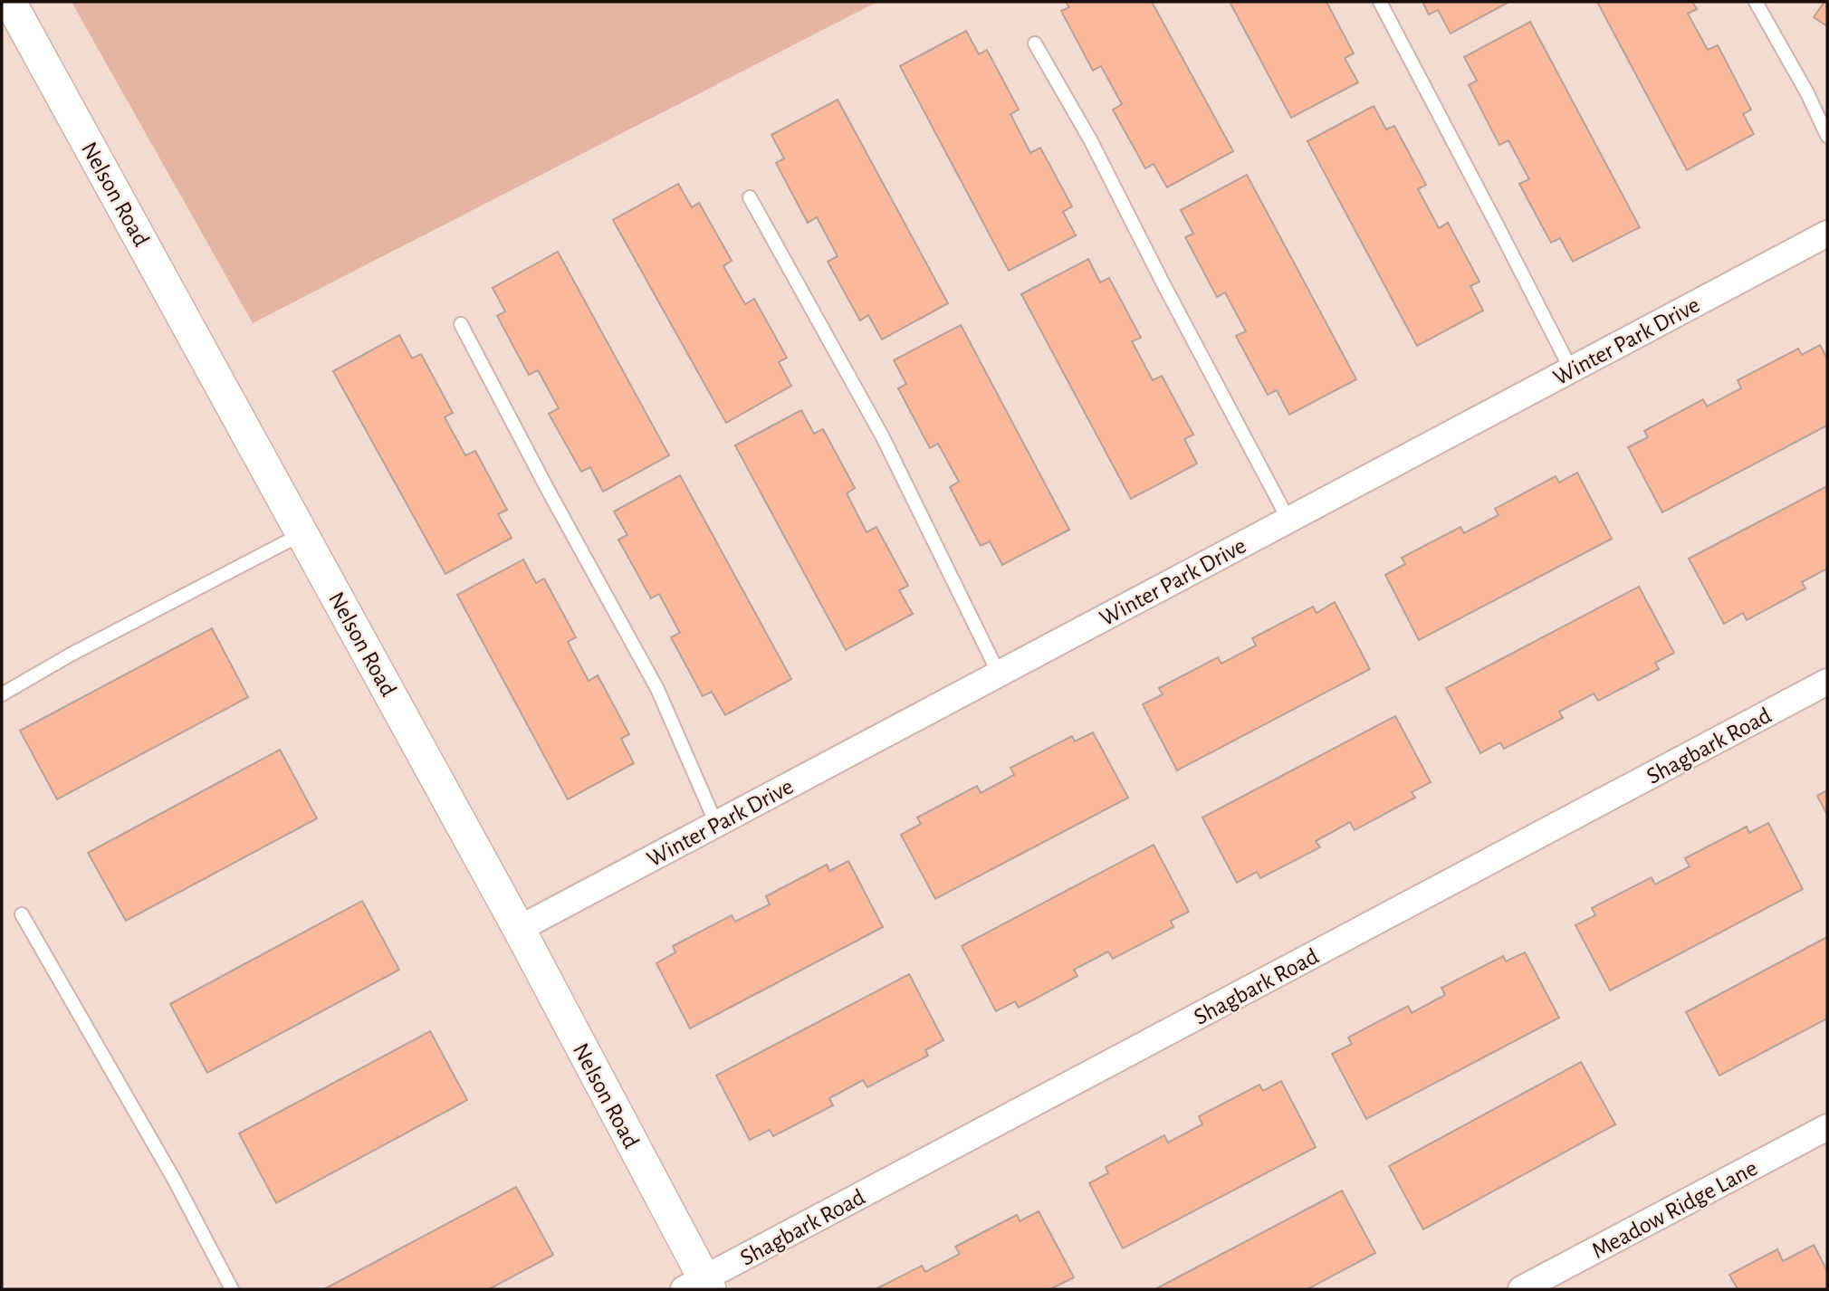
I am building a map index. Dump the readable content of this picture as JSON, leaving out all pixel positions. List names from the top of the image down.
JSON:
{
  "streets": {
    "street": [
      "Nelson Road",
      "Winter Park Drive",
      "Shagbark Road",
      "Meadow Ridge Lane"
    ]
  },
  "crossings": [
    ["Nelson Road", "Winter Park Drive"],
    ["Nelson Road", "Shagbark Road"]
  ]
}
